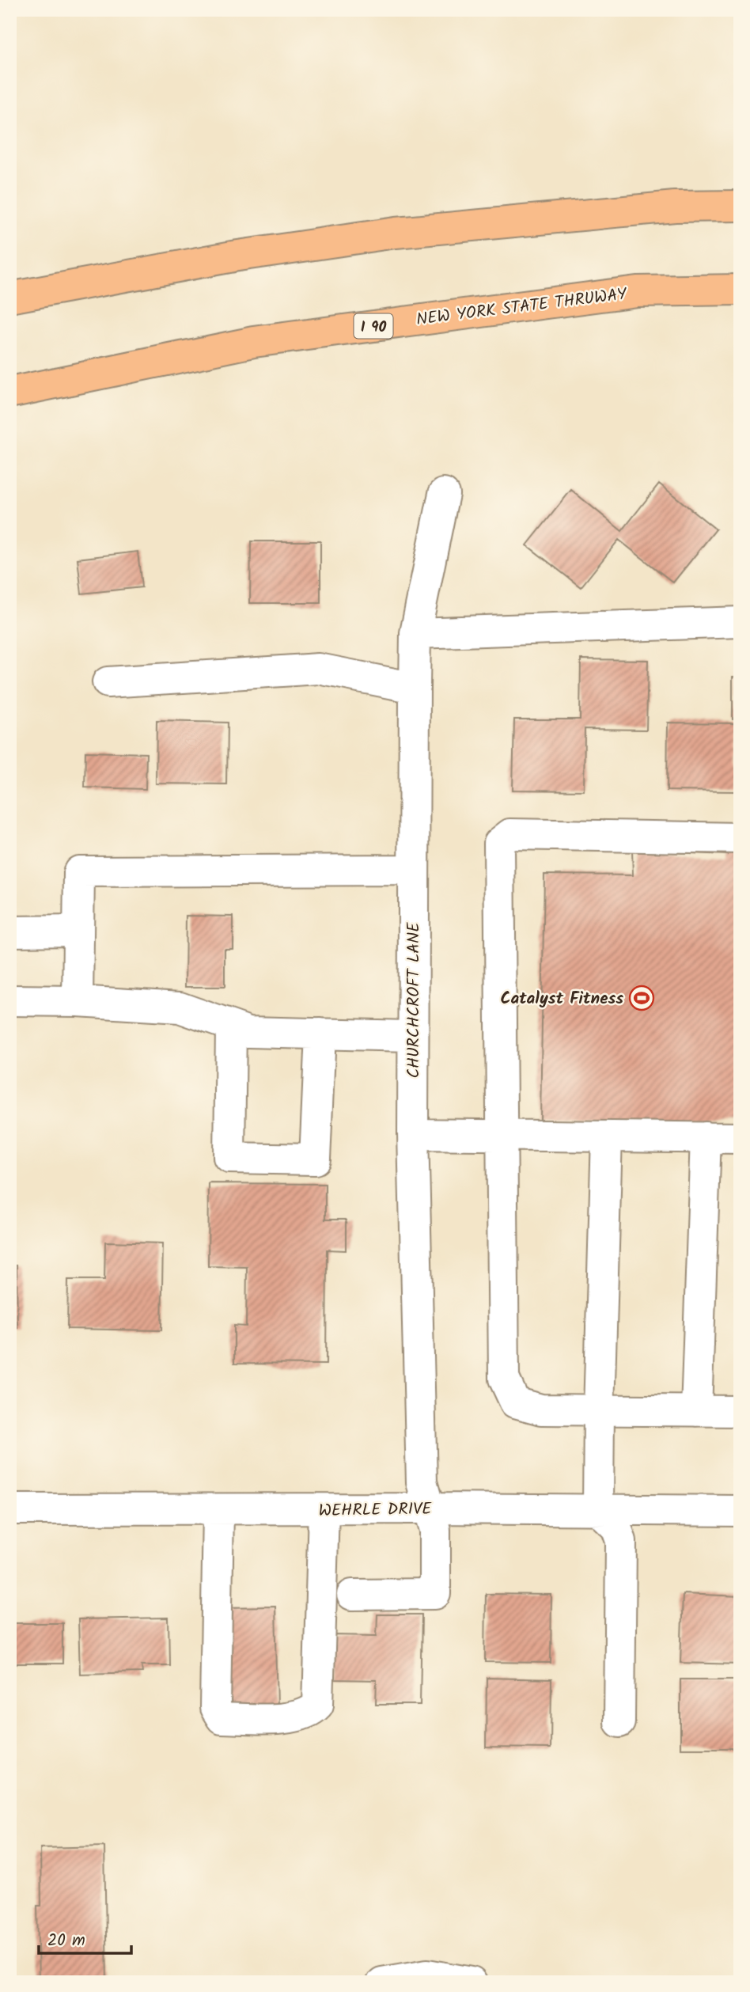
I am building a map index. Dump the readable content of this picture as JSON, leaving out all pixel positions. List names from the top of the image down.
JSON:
{
  "streets": {
    "highway": ["NEW YORK STATE THRUWAY", "I 90"],
    "street": ["CHURCHCROFT LANE", "WEHRLE DRIVE"]
  },
  "crossings": [
    ["CHURCHCROFT LANE", "WEHRLE DRIVE"]
  ],
  "places": {
    "sports": ["Catalyst Fitness"]
  },
  "scale_bar": "20 m"
}
